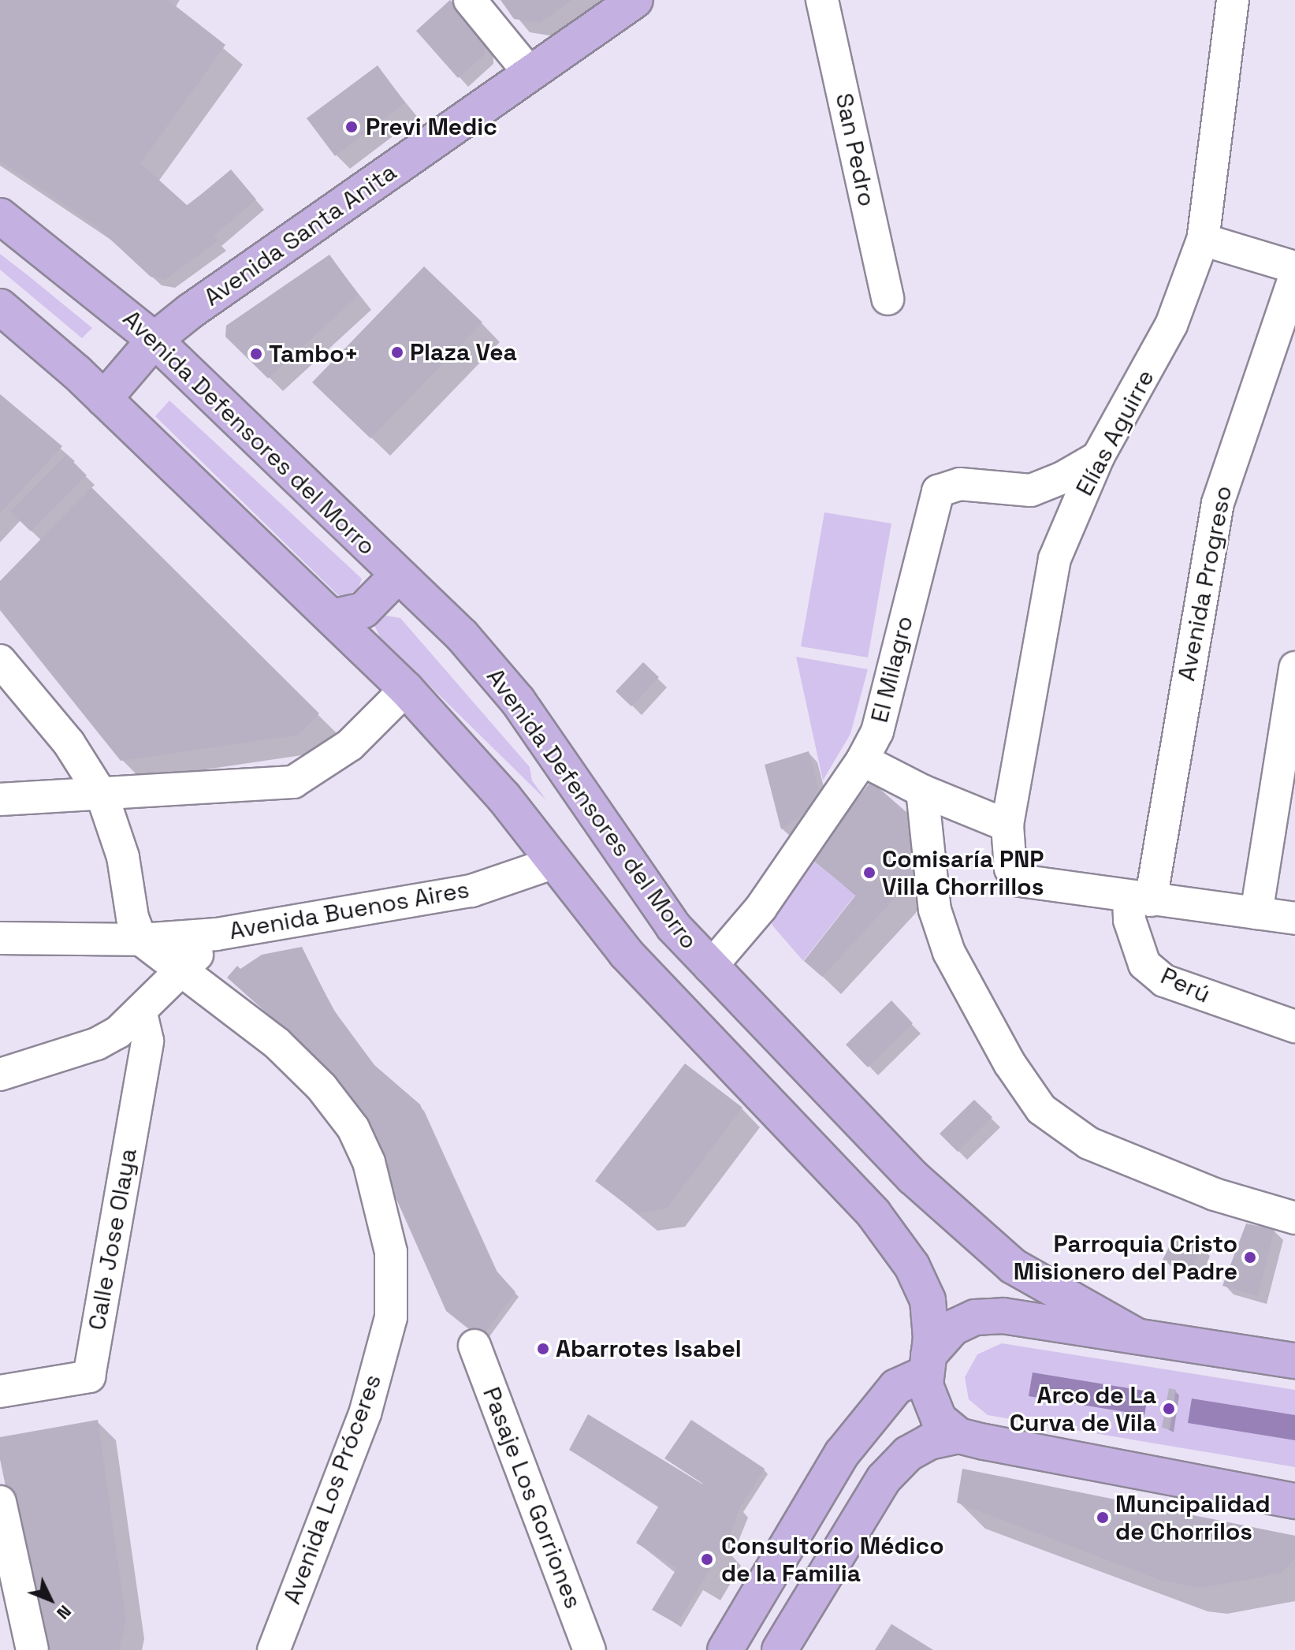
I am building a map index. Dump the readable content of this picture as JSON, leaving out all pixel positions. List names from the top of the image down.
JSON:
{
  "streets": {
    "main road": ["Avenida Santa Anita", "Avenida Defensores del Morro"],
    "street": [
      "San Pedro",
      "Elías Aguirre",
      "Avenida Progreso",
      "El Milagro",
      "Avenida Buenos Aires",
      "Perú",
      "Calle Jose Olaya",
      "Avenida Los Próceres",
      "Pasaje Los Gorriones"
    ]
  },
  "crossings": [
    ["Avenida Santa Anita", "Avenida Defensores del Morro"],
    ["Avenida Defensores del Morro", "El Milagro"],
    ["Elías Aguirre", "Avenida Progreso"],
    ["Elías Aguirre", "El Milagro"],
    ["Elías Aguirre", "Perú"],
    ["Avenida Progreso", "Perú"],
    ["Avenida Buenos Aires", "Calle Jose Olaya"],
    ["Avenida Buenos Aires", "Avenida Los Próceres"]
  ],
  "places": [
    "Previ Medic",
    "Plaza Vea",
    "Tambo+",
    "Comisaría PNP Villa Chorrillos",
    "Parroquia Cristo Misionero del Padre",
    "Abarrotes Isabel",
    "Arco de La Curva de Vila",
    "Muncipalidad de Chorrilos",
    "Consultorio Médico de la Familia"
  ],
  "north": "bottom right"
}
